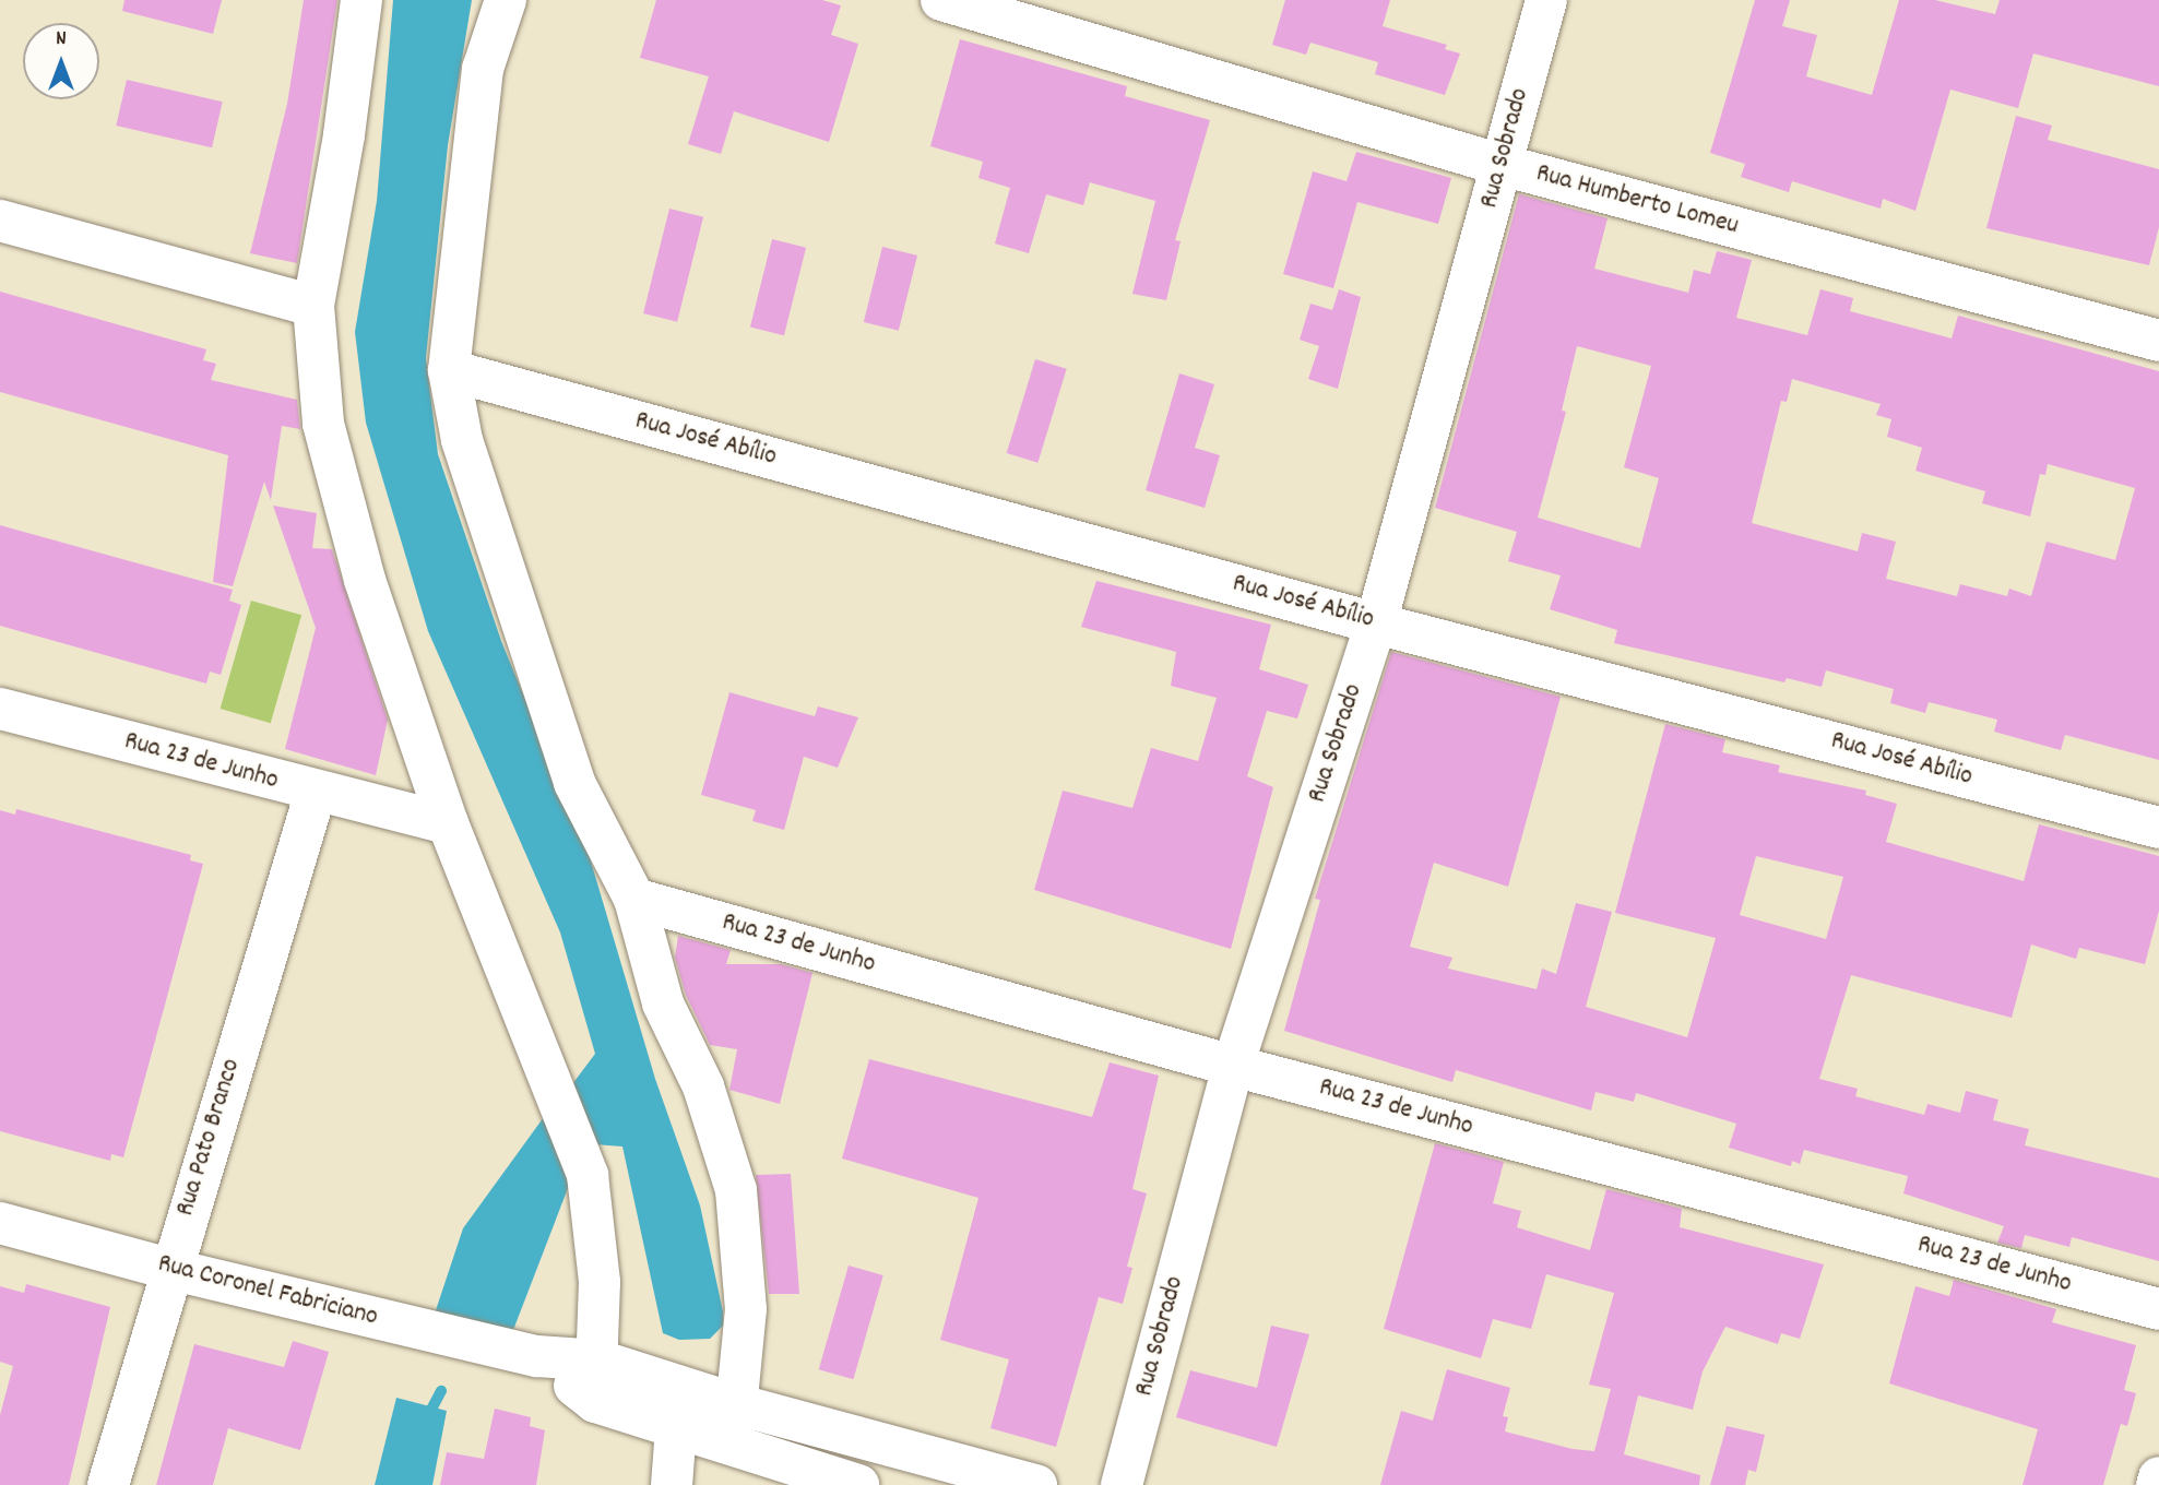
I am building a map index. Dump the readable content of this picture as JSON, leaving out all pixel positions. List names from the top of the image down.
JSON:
{
  "streets": {
    "street": [
      "Rua Sobrado",
      "Rua Humberto Lomeu",
      "Rua José Abílio",
      "Rua 23 de Junho",
      "Rua Pato Branco",
      "Rua Coronel Fabriciano"
    ]
  },
  "crossings": [
    ["Rua Sobrado", "Rua Humberto Lomeu"],
    ["Rua Sobrado", "Rua José Abílio"],
    ["Rua Sobrado", "Rua 23 de Junho"],
    ["Rua 23 de Junho", "Rua Pato Branco"],
    ["Rua Pato Branco", "Rua Coronel Fabriciano"]
  ],
  "north": "top"
}
